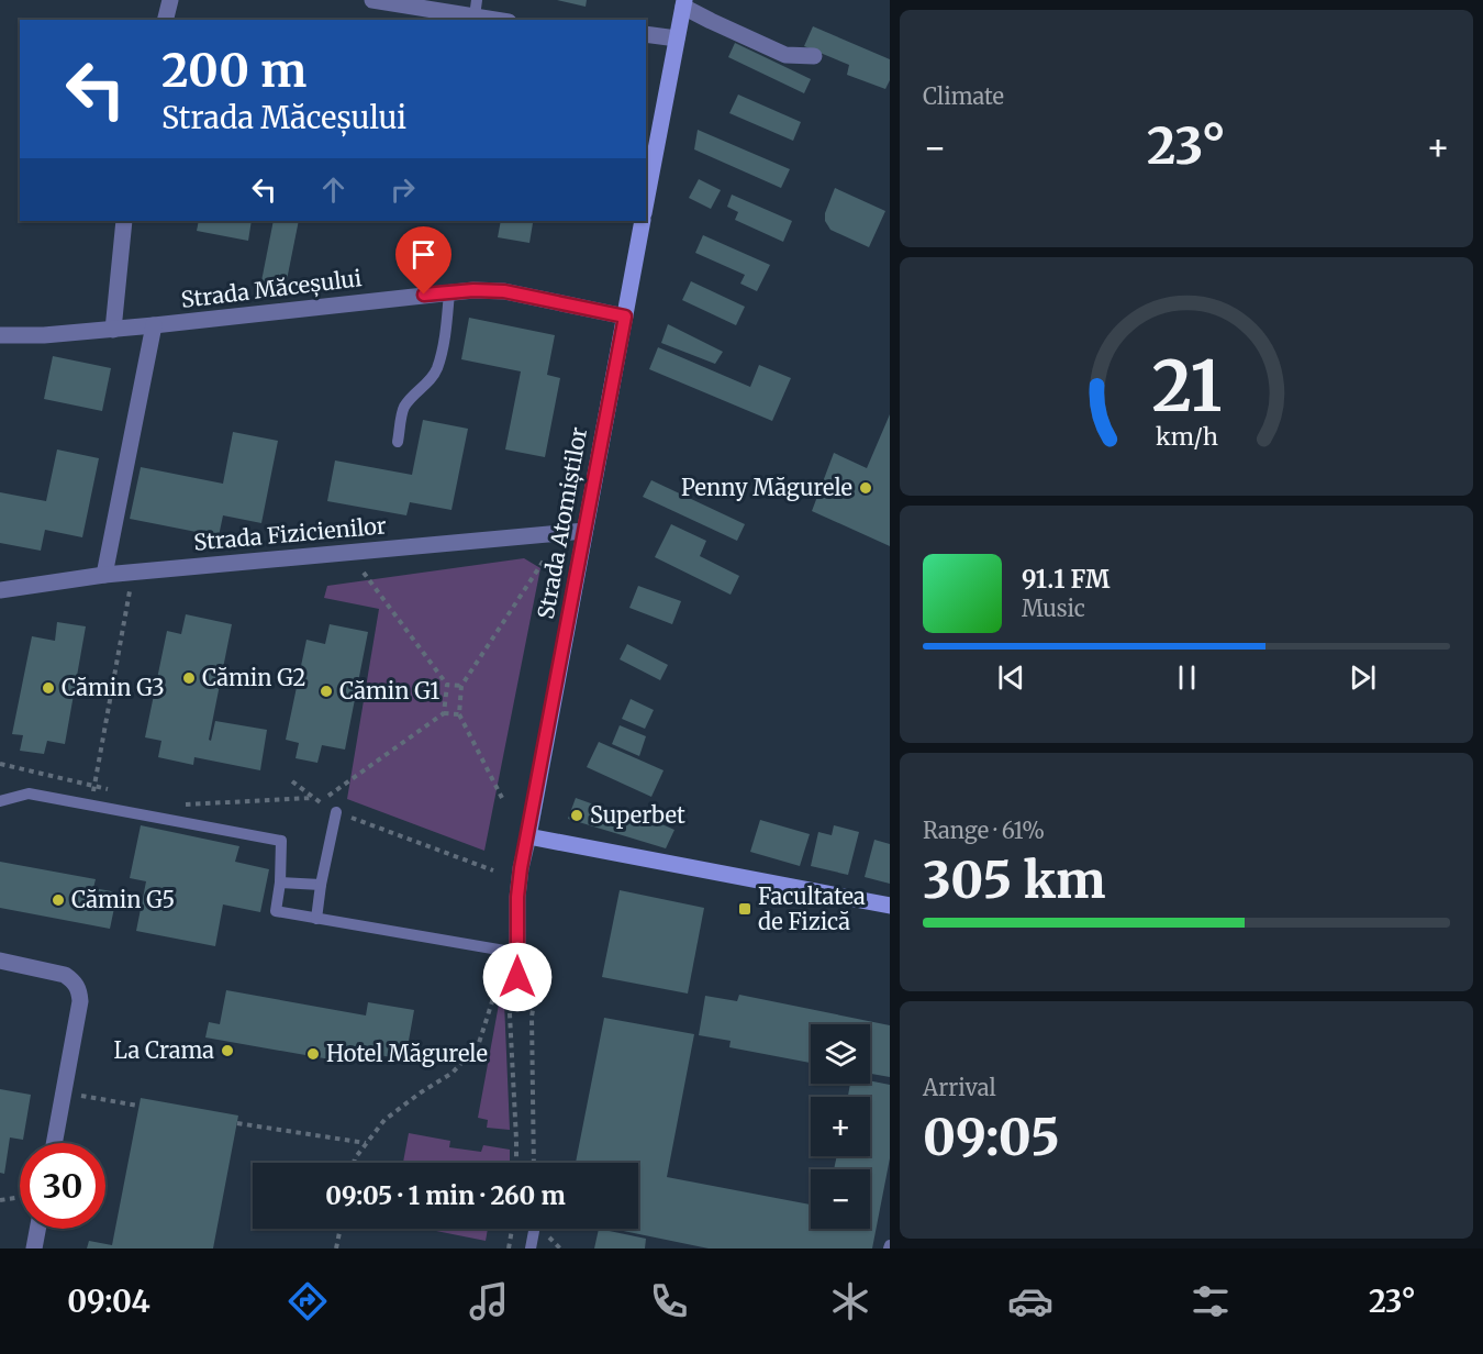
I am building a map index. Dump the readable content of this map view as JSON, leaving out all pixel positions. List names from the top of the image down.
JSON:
{
  "streets": {
    "main road": ["Strada Atomiștilor"],
    "street": ["Strada Măceșului", "Strada Fizicienilor"]
  },
  "crossings": [
    ["Strada Măceșului", "Strada Atomiștilor"],
    ["Strada Atomiștilor", "Strada Fizicienilor"]
  ],
  "places": {
    "other": [
      "Penny Măgurele",
      "Cămin G2",
      "Cămin G3",
      "Cămin G1",
      "Superbet",
      "Cămin G5",
      "La Crama",
      "Hotel Măgurele"
    ],
    "transit": ["Facultatea de Fizică"]
  },
  "page": {
    "tile": [
      "Climate",
      ["Range · 61%", "305 km"],
      ["Arrival", "09:05"]
    ],
    "turn": ["200 m", "Strada Măceșului"],
    "heat": ["−", "23°", "+"],
    "song": ["91.1 FM", "Music"],
    "map_buttons": ["+", "−"],
    "limit": "30",
    "trip": "09:05 · 1 min · 260 m",
    "tabs": ["09:04", "23°"],
    "gauge": ["21", "km/h"]
  }
}
